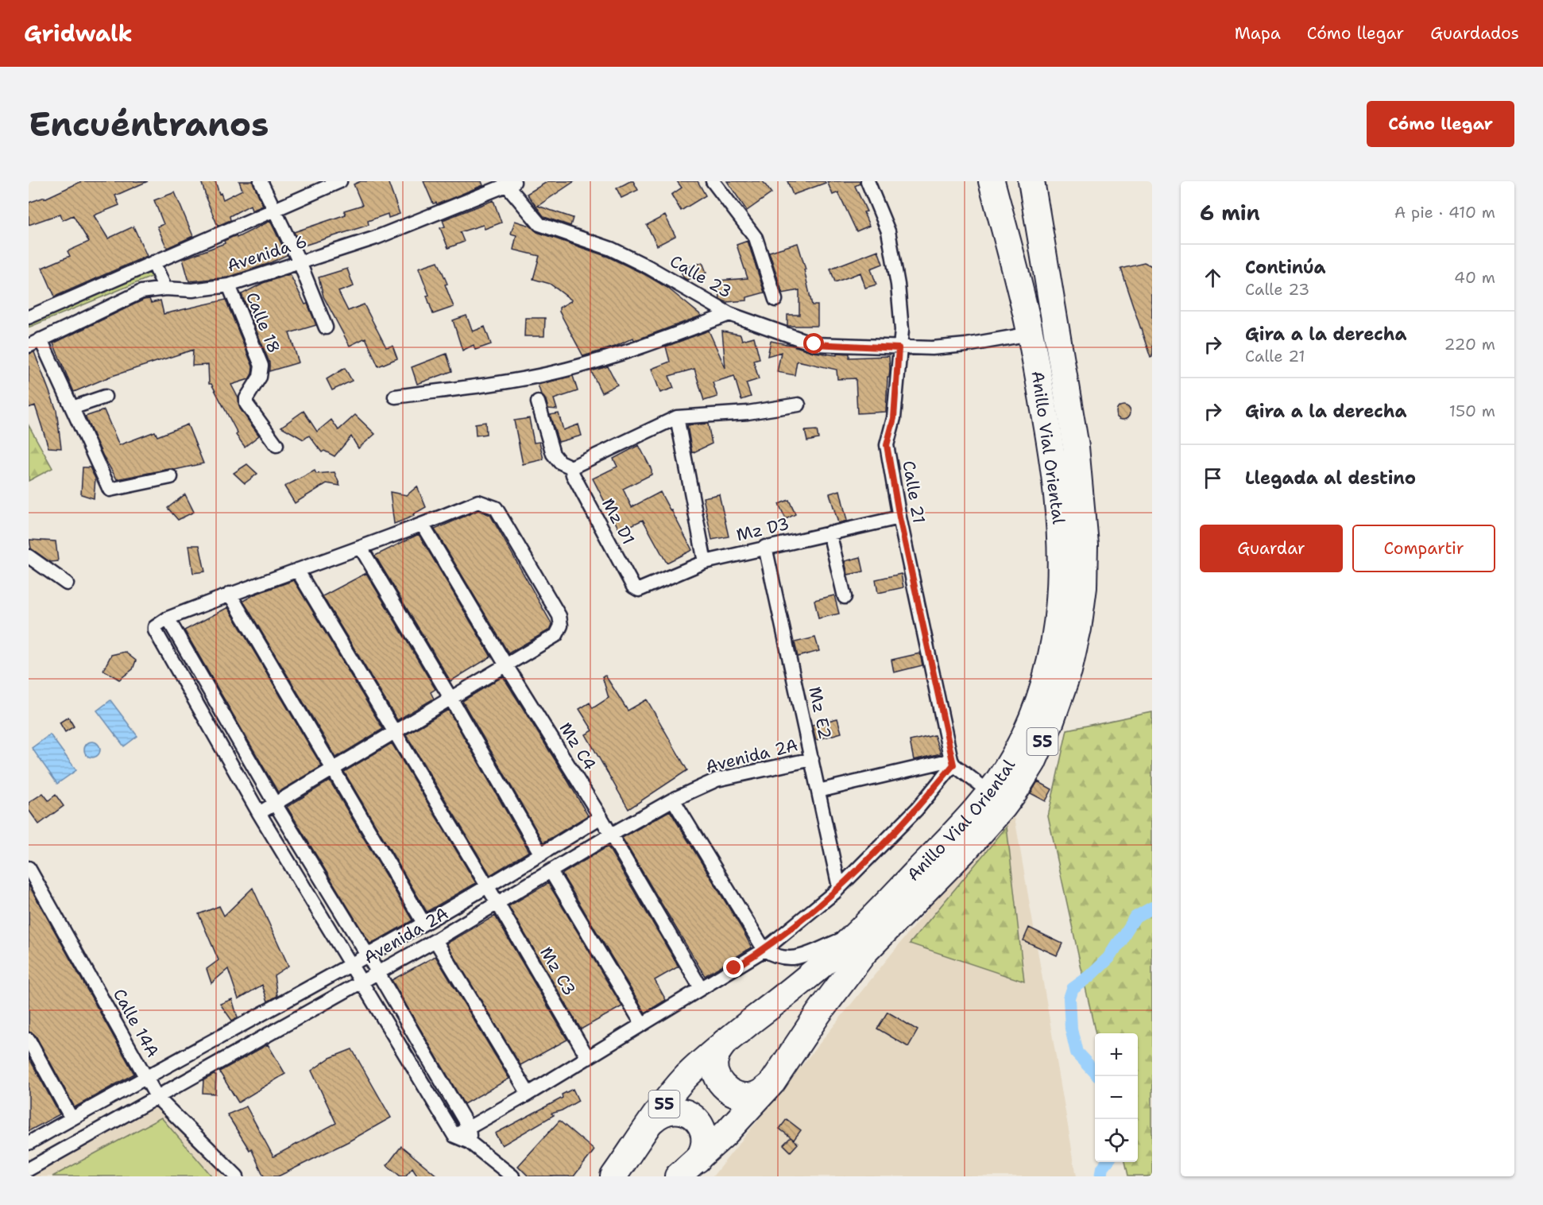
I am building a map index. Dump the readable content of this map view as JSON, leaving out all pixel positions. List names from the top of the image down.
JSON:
{
  "streets": {
    "highway": ["Anillo Vial Oriental", "55"],
    "street": [
      "Avenida 6",
      "Calle 23",
      "Calle 18",
      "Calle 21",
      "Mz D1",
      "Mz D3",
      "Mz E2",
      "Mz C4",
      "Avenida 2A",
      "Mz C3",
      "Calle 14A"
    ]
  },
  "crossings": [
    ["Avenida 6", "Calle 23"],
    ["Avenida 6", "Calle 18"],
    ["Calle 23", "Anillo Vial Oriental"],
    ["Calle 23", "Calle 21"],
    ["Calle 21", "Mz D3"],
    ["Mz D1", "Mz D3"],
    ["Mz D3", "Mz E2"],
    ["Mz E2", "Avenida 2A"],
    ["Mz C4", "Avenida 2A"],
    ["Avenida 2A", "Mz C3"],
    ["Avenida 2A", "Calle 14A"]
  ],
  "page": {
    "header": "Gridwalk",
    "nav": ["Mapa", "Cómo llegar", "Guardados"],
    "buttons": [
      "Cómo llegar",
      ["Guardar", "Compartir"]
    ],
    "title": "Encuéntranos",
    "heading": ["6 min", "A pie · 410 m"],
    "list": [
      ["Continúa", "Calle 23", "40 m"],
      ["Gira a la derecha", "Calle 21", "220 m"],
      ["Gira a la derecha", "150 m"],
      "Llegada al destino"
    ],
    "map_buttons": ["+", "−"]
  }
}
